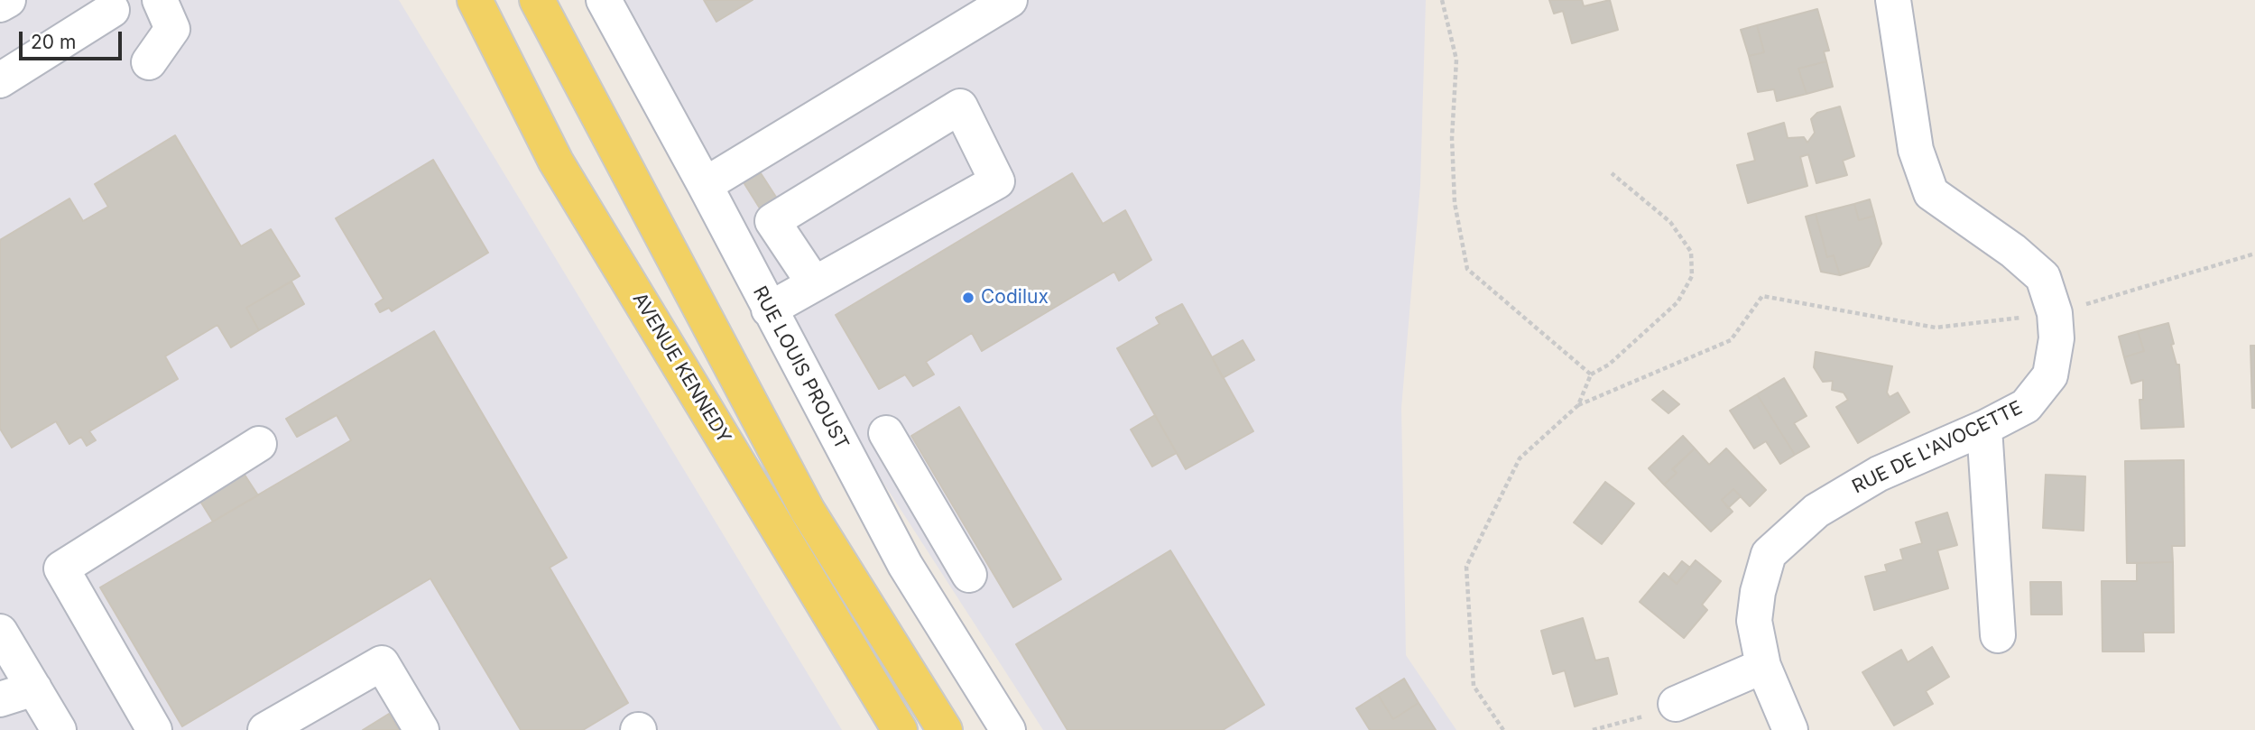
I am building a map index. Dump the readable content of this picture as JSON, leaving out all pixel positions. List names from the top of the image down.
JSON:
{
  "streets": {
    "main road": ["AVENUE KENNEDY"],
    "street": ["RUE LOUIS PROUST", "RUE DE L'AVOCETTE"]
  },
  "places": ["Codilux"],
  "scale_bar": "20 m"
}
